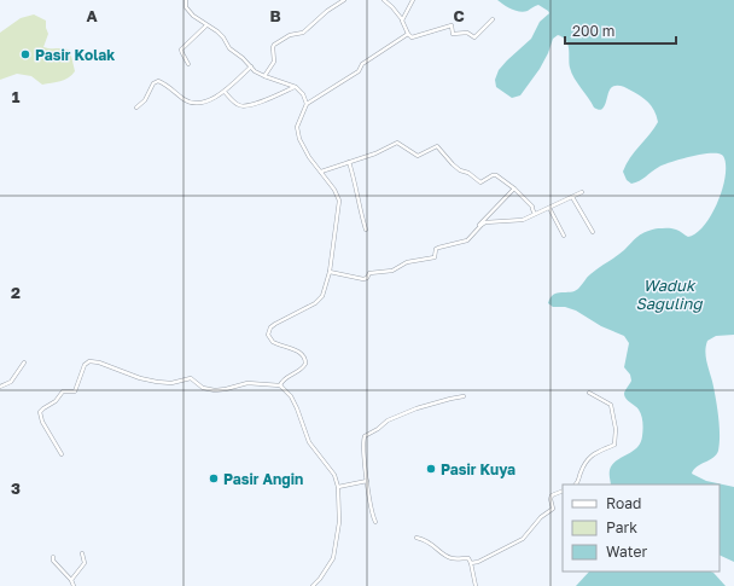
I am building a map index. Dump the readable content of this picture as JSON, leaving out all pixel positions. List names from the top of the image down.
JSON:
{
  "water": ["Waduk Saguling"],
  "places": ["Pasir Kolak", "Pasir Kuya", "Pasir Angin"],
  "legend": ["Road", "Park", "Water"],
  "scale_bar": "200 m",
  "grid": {
    "columns": ["A", "B", "C"],
    "rows": ["1", "2", "3"]
  }
}
